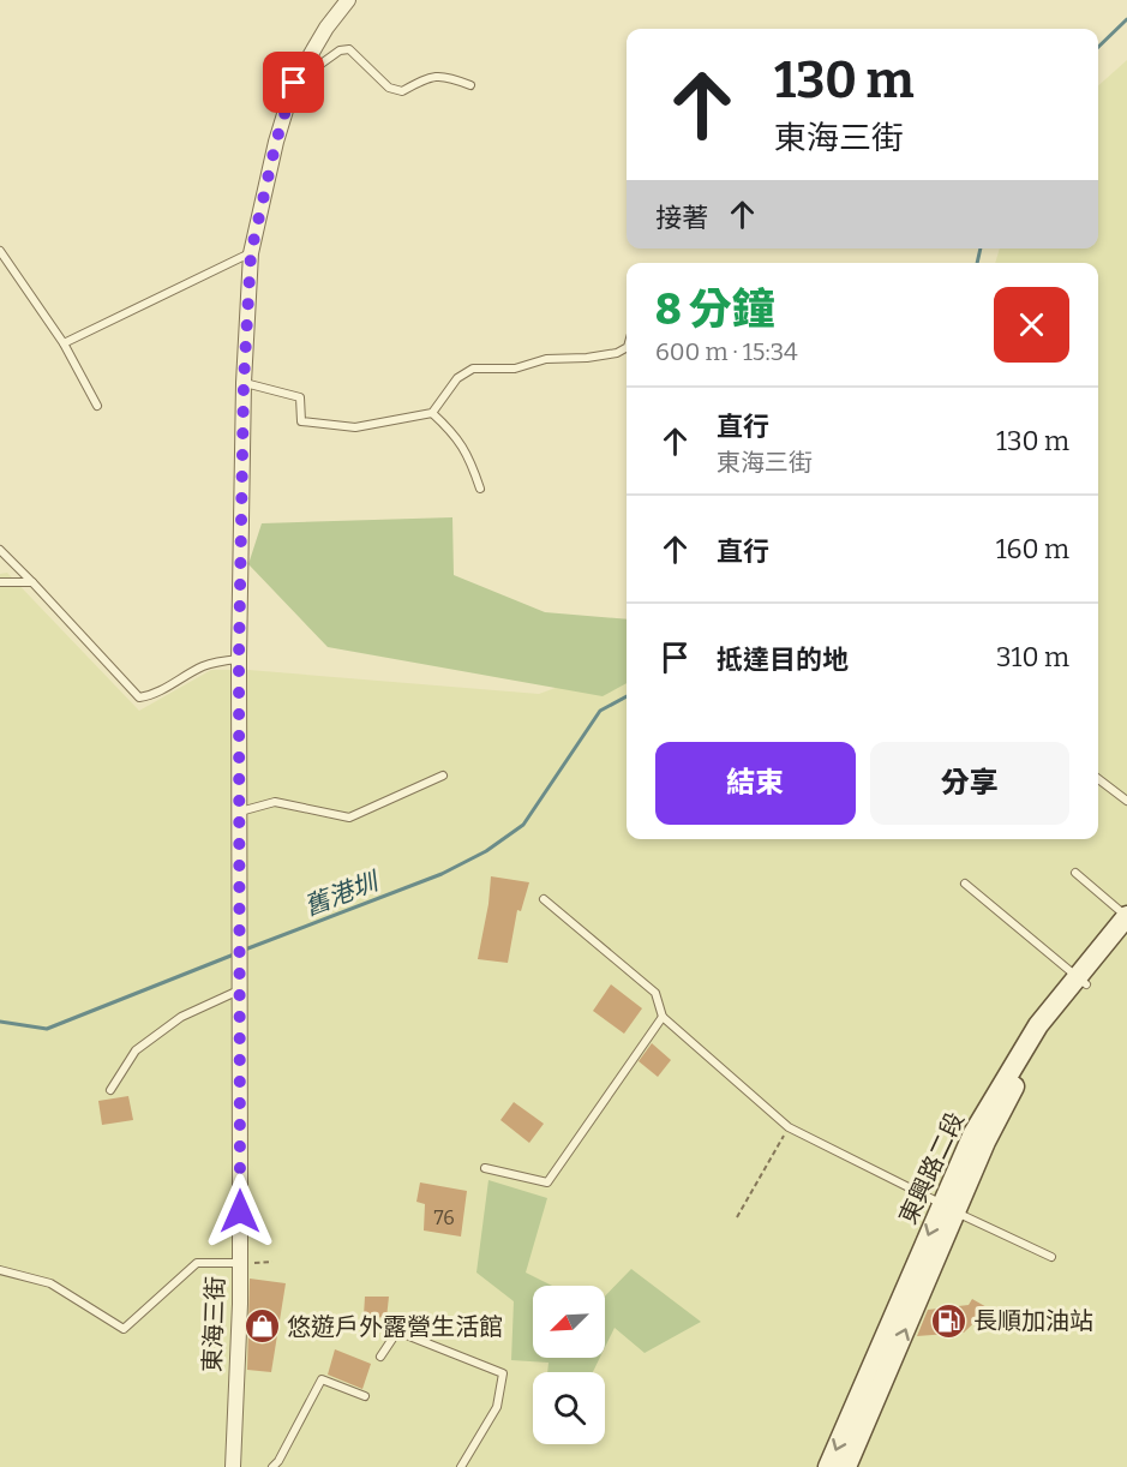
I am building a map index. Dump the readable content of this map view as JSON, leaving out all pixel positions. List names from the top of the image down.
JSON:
{
  "streets": {
    "main road": ["東興路二段"],
    "street": ["東海三街"]
  },
  "water": ["舊港圳"],
  "places": {
    "fuel station": ["長順加油站"],
    "shop": ["悠遊戶外露營生活館"]
  },
  "house_numbers": ["76"],
  "north": "bottom left",
  "page": {
    "turn": ["130 m", "東海三街"],
    "then": "接著",
    "heading": ["8 分鐘", "600 m · 15:34"],
    "list": [
      {
        "name": "直行",
        "note": "東海三街",
        "value": "130 m"
      },
      {
        "name": "直行",
        "value": "160 m"
      },
      {
        "name": "抵達目的地",
        "value": "310 m"
      }
    ],
    "buttons": ["結束", "分享"]
  }
}
